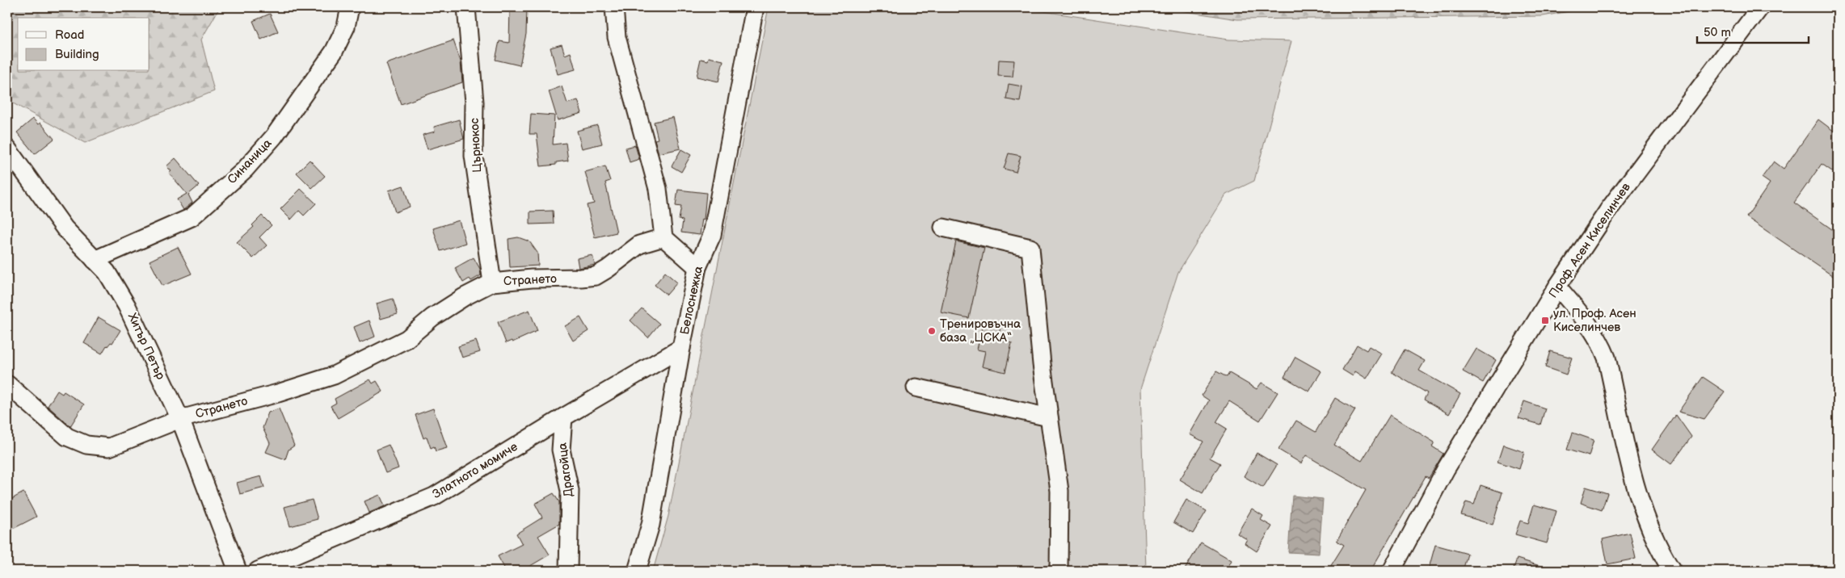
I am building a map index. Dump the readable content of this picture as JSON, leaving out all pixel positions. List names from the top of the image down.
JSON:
{
  "streets": {
    "street": [
      "Църнокос",
      "Синаница",
      "Проф. Асен Киселинчев",
      "Странето",
      "Белоснежка",
      "Хитър Петър",
      "Драгойца",
      "Златното момиче"
    ]
  },
  "crossings": [
    ["Църнокос", "Странето"],
    ["Синаница", "Хитър Петър"],
    ["Странето", "Хитър Петър"],
    ["Белоснежка", "Златното момиче"],
    ["Драгойца", "Златното момиче"]
  ],
  "places": {
    "transit": ["ул. Проф. Асен Киселинчев"],
    "other": ["Тренировъчна база „ЦСКА“"]
  },
  "legend": ["Road", "Building"],
  "scale_bar": "50 m"
}
